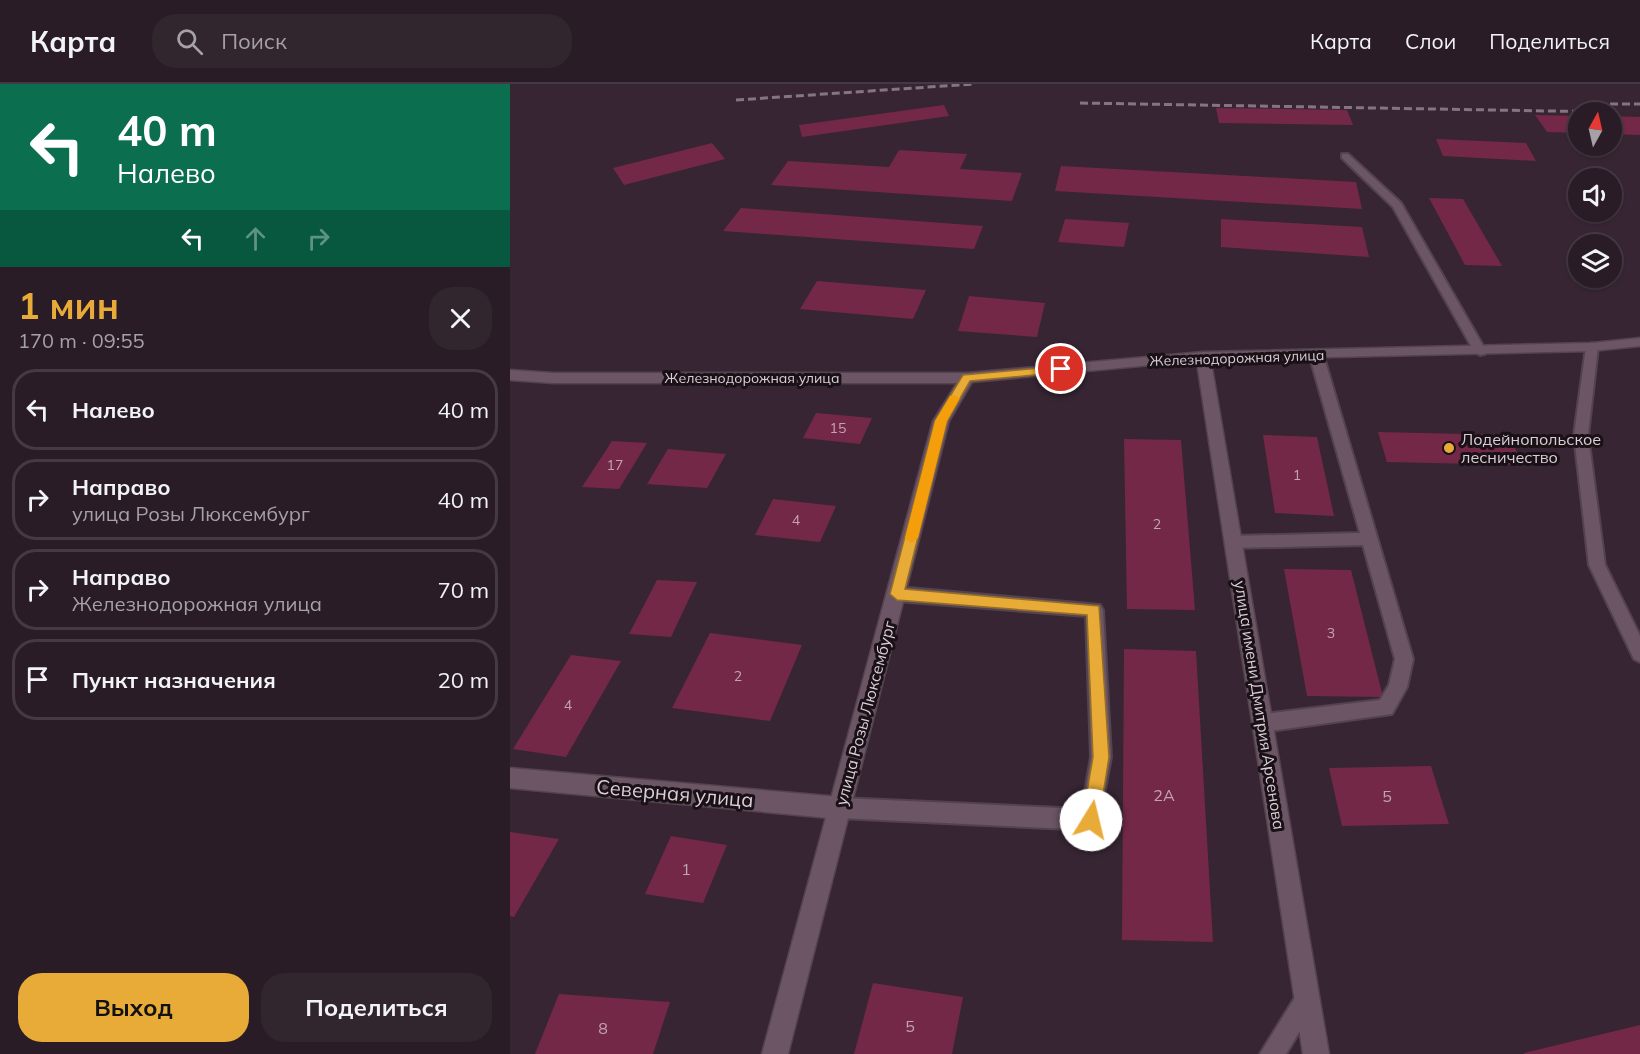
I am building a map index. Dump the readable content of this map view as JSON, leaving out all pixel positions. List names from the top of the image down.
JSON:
{
  "streets": {
    "street": [
      "Железнодорожная улица",
      "улица имени Дмитрия Арсенова",
      "улица Розы Люксембург",
      "Северная улица"
    ]
  },
  "crossings": [
    ["Железнодорожная улица", "улица имени Дмитрия Арсенова"],
    ["Железнодорожная улица", "улица Розы Люксембург"],
    ["улица Розы Люксембург", "Северная улица"]
  ],
  "places": ["Лодейнопольское лесничество"],
  "house_numbers": [
    "15",
    "17",
    "1",
    "4",
    "2",
    "3",
    "2",
    "4",
    "2А",
    "5",
    "1",
    "5",
    "8"
  ],
  "north": "top",
  "page": {
    "header": "Карта",
    "search": "Поиск",
    "nav": ["Карта", "Слои", "Поделиться"],
    "turn": ["40 m", "Налево"],
    "heading": ["1 мин", "170 m · 09:55"],
    "list": [
      {
        "name": "Налево",
        "value": "40 m"
      },
      {
        "name": "Направо",
        "note": "улица Розы Люксембург",
        "value": "40 m"
      },
      {
        "name": "Направо",
        "note": "Железнодорожная улица",
        "value": "70 m"
      },
      {
        "name": "Пункт назначения",
        "value": "20 m"
      }
    ],
    "buttons": ["Выход", "Поделиться"]
  }
}
